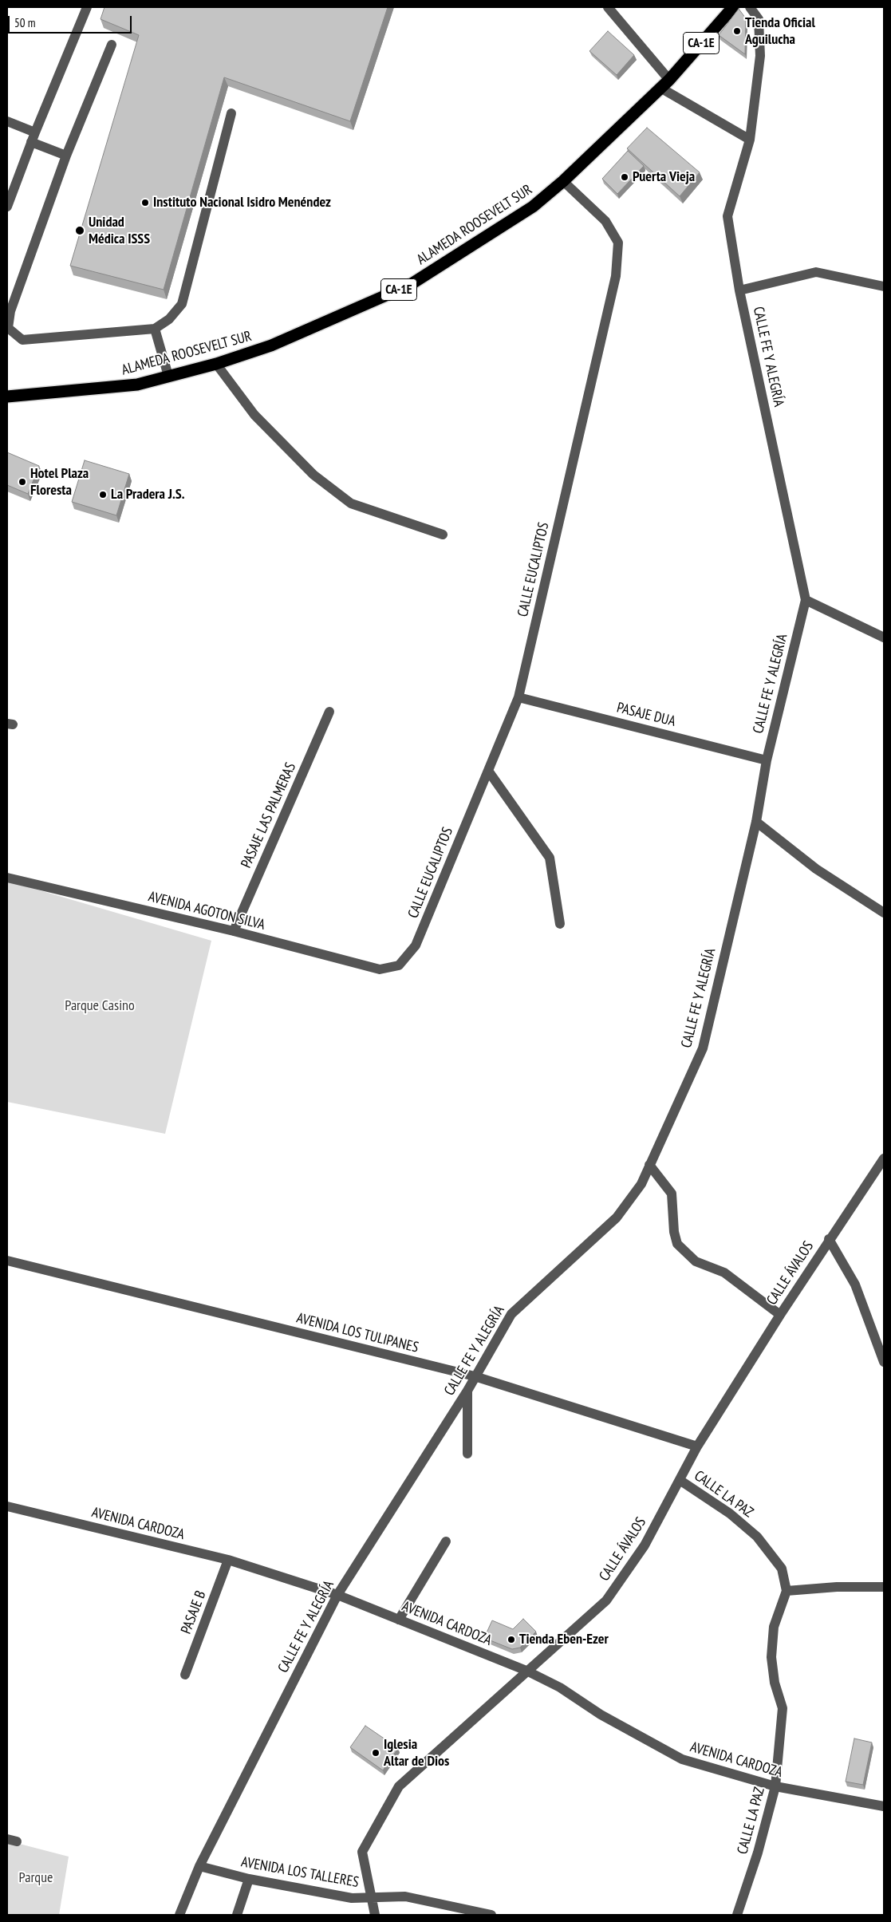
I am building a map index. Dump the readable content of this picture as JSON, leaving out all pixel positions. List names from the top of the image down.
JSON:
{
  "streets": {
    "highway": ["CA-1E", "ALAMEDA ROOSEVELT SUR"],
    "street": [
      "CALLE FE Y ALEGRÍA",
      "CALLE EUCALIPTOS",
      "PASAJE DUA",
      "PASAJE LAS PALMERAS",
      "AVENIDA AGOTON SILVA",
      "CALLE ÁVALOS",
      "AVENIDA LOS TULIPANES",
      "CALLE LA PAZ",
      "AVENIDA CARDOZA",
      "PASAJE B",
      "AVENIDA LOS TALLERES"
    ]
  },
  "crossings": [
    ["ALAMEDA ROOSEVELT SUR", "CALLE EUCALIPTOS"],
    ["CALLE FE Y ALEGRÍA", "PASAJE DUA"],
    ["CALLE FE Y ALEGRÍA", "AVENIDA LOS TULIPANES"],
    ["CALLE FE Y ALEGRÍA", "AVENIDA CARDOZA"],
    ["CALLE FE Y ALEGRÍA", "AVENIDA LOS TALLERES"],
    ["CALLE EUCALIPTOS", "PASAJE DUA"],
    ["CALLE EUCALIPTOS", "AVENIDA AGOTON SILVA"],
    ["PASAJE LAS PALMERAS", "AVENIDA AGOTON SILVA"],
    ["CALLE ÁVALOS", "AVENIDA LOS TULIPANES"],
    ["CALLE ÁVALOS", "CALLE LA PAZ"],
    ["CALLE ÁVALOS", "AVENIDA CARDOZA"],
    ["CALLE ÁVALOS", "AVENIDA LOS TALLERES"],
    ["CALLE LA PAZ", "AVENIDA CARDOZA"],
    ["AVENIDA CARDOZA", "PASAJE B"]
  ],
  "parks": ["Parque Casino", "Parque"],
  "places": [
    "Tienda Oficial Aguilucha",
    "Puerta Vieja",
    "Instituto Nacional Isidro Menéndez",
    "Unidad Médica ISSS",
    "Hotel Plaza Floresta",
    "La Pradera J.S.",
    "Tienda Eben-Ezer",
    "Iglesia Altar de Dios"
  ],
  "scale_bar": "50 m"
}
